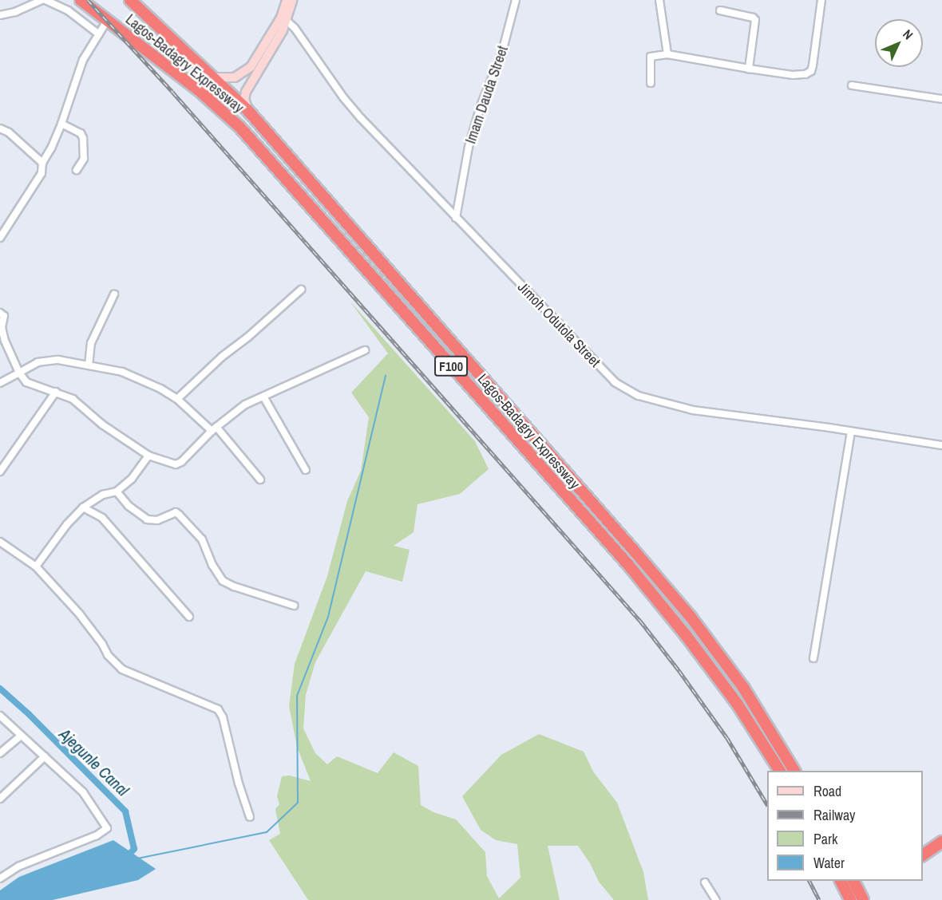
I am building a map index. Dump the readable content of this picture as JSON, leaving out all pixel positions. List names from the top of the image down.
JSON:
{
  "streets": {
    "highway": ["Lagos-Badagry Expressway", "F100"],
    "street": ["Imam Dauda Street", "Jimoh Odutola Street"]
  },
  "crossings": [
    ["Imam Dauda Street", "Jimoh Odutola Street"]
  ],
  "water": ["Ajegunle Canal"],
  "legend": [
    "Road",
    "Railway",
    "Park",
    "Water"
  ],
  "north": "top right"
}
